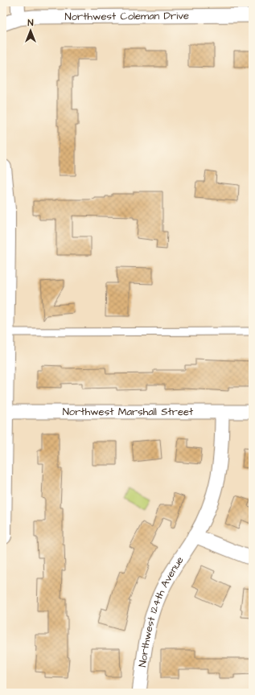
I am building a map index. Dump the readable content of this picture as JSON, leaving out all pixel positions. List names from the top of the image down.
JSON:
{
  "streets": {
    "street": ["Northwest Coleman Drive", "Northwest Marshall Street", "Northwest 124th Avenue"]
  },
  "crossings": [
    ["Northwest Marshall Street", "Northwest 124th Avenue"]
  ],
  "north": "top"
}
